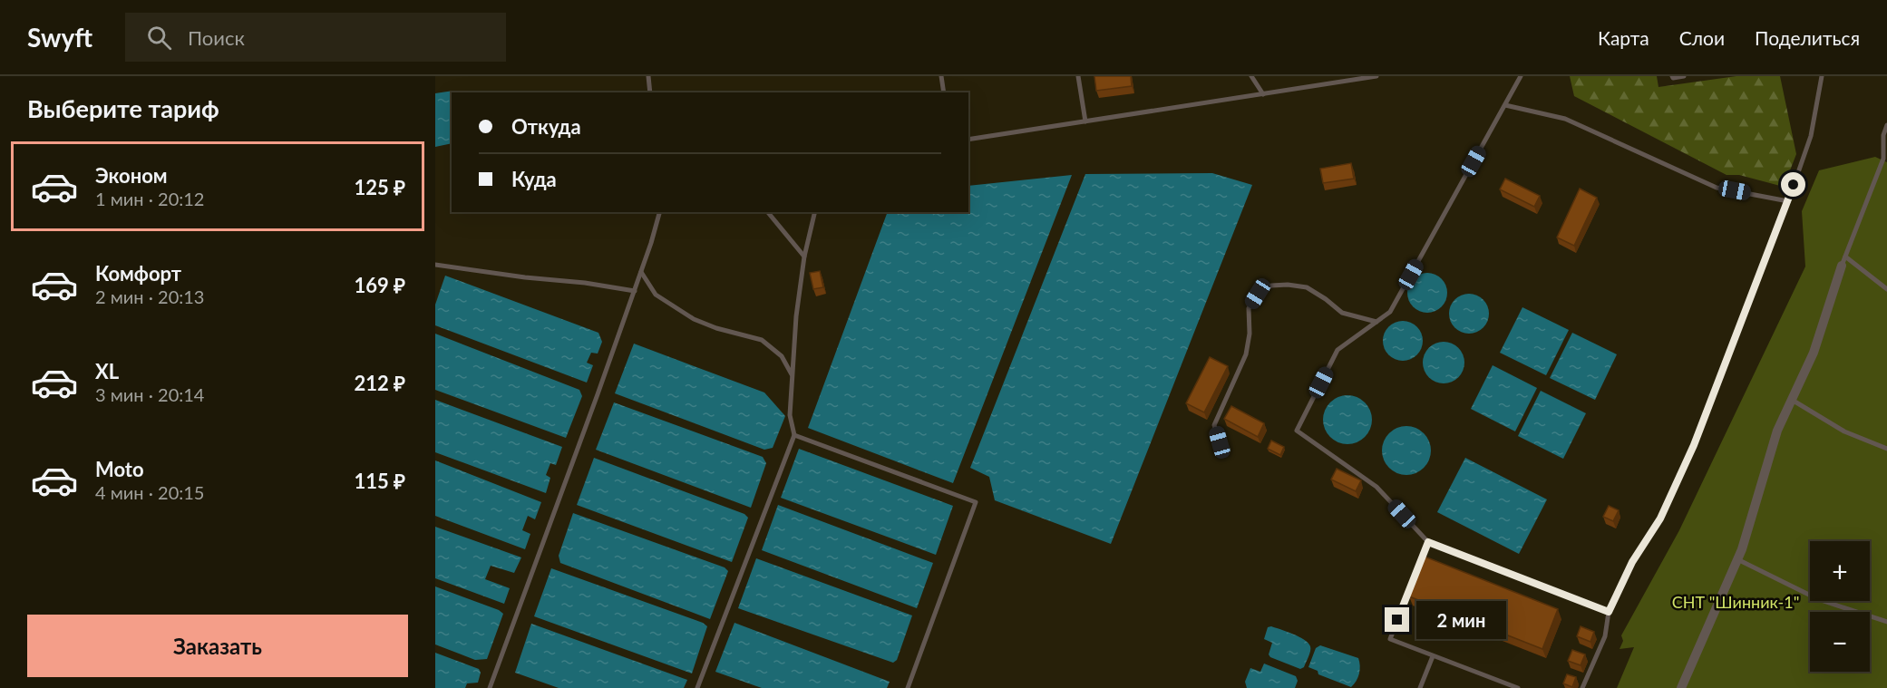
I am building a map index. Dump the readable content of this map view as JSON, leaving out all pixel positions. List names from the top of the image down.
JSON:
{
  "parks": ["СНТ \"Шинник-1\""],
  "page": {
    "header": "Swyft",
    "search": "Поиск",
    "nav": ["Карта", "Слои", "Поделиться"],
    "heading": "Выберите тариф",
    "banner": ["Откуда", "Куда"],
    "list": [
      {
        "name": "Эконом",
        "note": "1 мин · 20:12",
        "value": "125 ₽"
      },
      {
        "name": "Комфорт",
        "note": "2 мин · 20:13",
        "value": "169 ₽"
      },
      {
        "name": "XL",
        "note": "3 мин · 20:14",
        "value": "212 ₽"
      },
      {
        "name": "Moto",
        "note": "4 мин · 20:15",
        "value": "115 ₽"
      }
    ],
    "map_buttons": ["+", "−"],
    "bubble": "2 мин",
    "buttons": "Заказать"
  }
}
